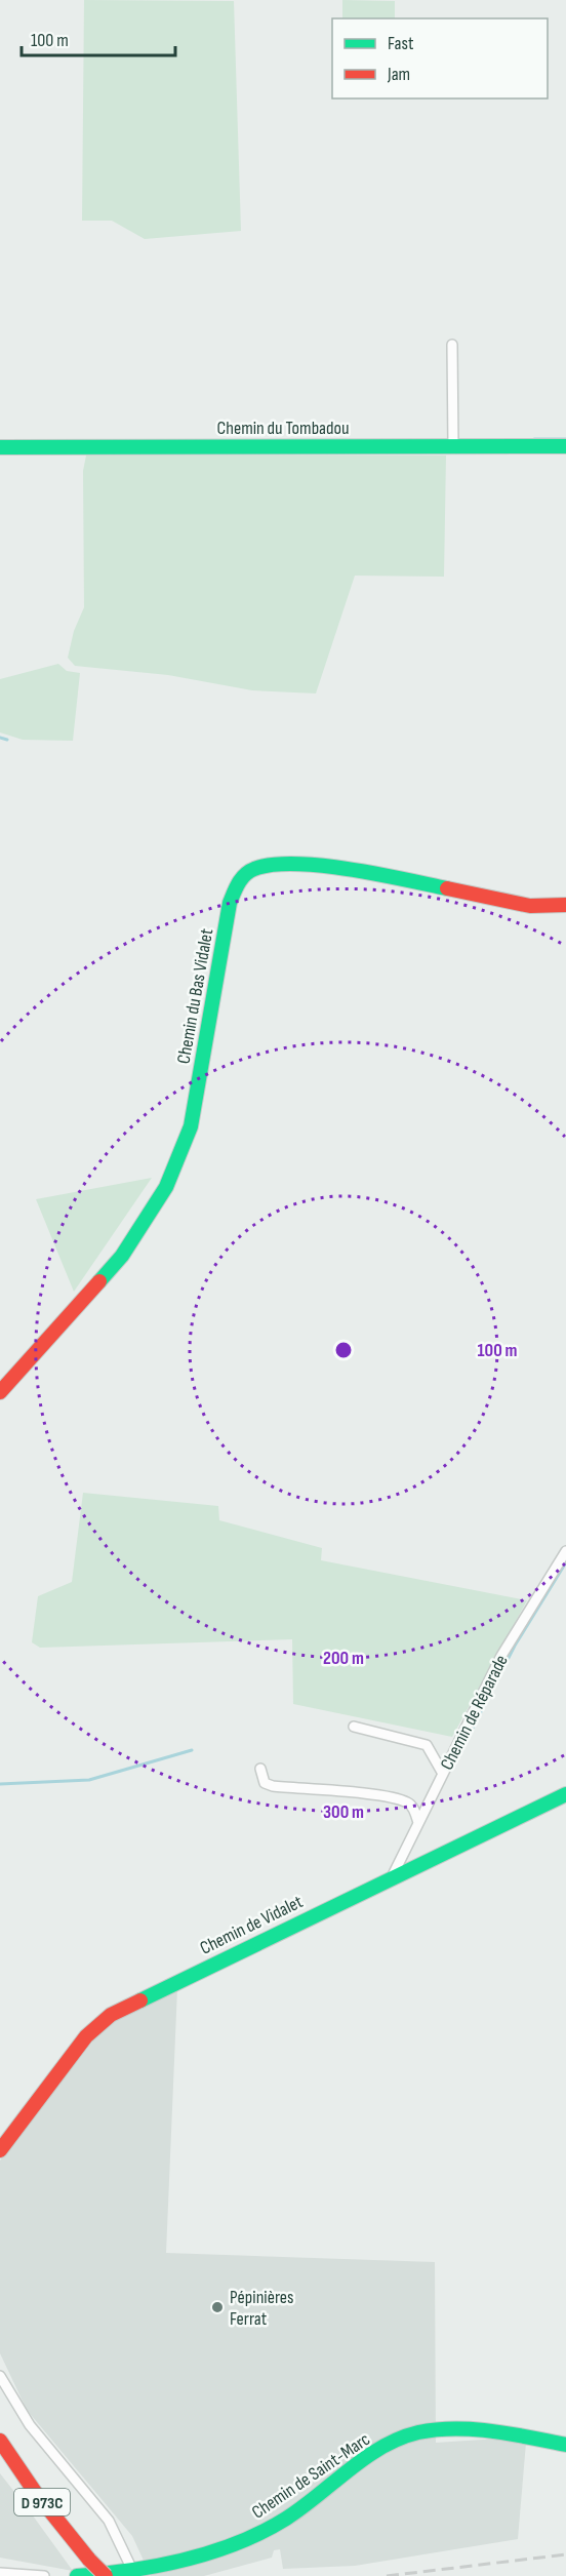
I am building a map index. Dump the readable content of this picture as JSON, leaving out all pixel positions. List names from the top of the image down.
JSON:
{
  "streets": {
    "street": [
      "Chemin du Tombadou",
      "Chemin du Bas Vidalet",
      "Chemin de Réparade",
      "Chemin de Vidalet",
      "Chemin de Saint-Marc",
      "D 973C"
    ]
  },
  "crossings": [
    ["Chemin de Réparade", "Chemin de Vidalet"]
  ],
  "places": ["Pépinières Ferrat"],
  "legend": ["Fast", "Jam"],
  "scale_bar": "100 m",
  "rings": ["100 m", "200 m", "300 m"]
}
